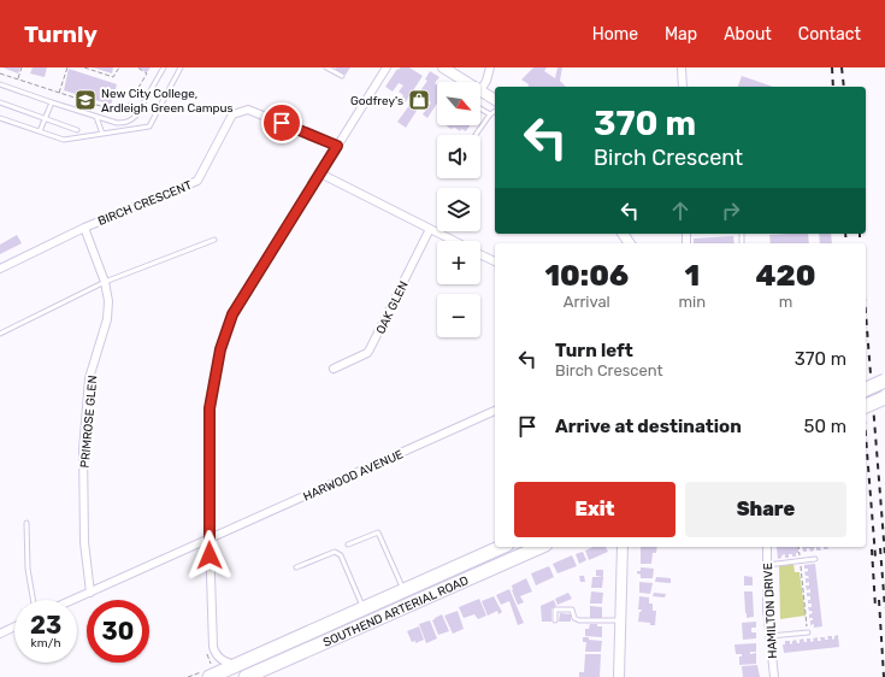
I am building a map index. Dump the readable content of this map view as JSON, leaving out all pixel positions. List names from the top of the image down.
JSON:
{
  "streets": {
    "highway": ["SOUTHEND ARTERIAL ROAD"],
    "street": [
      "BIRCH CRESCENT",
      "OAK GLEN",
      "PRIMROSE GLEN",
      "HARWOOD AVENUE",
      "HAMILTON DRIVE"
    ]
  },
  "crossings": [
    ["BIRCH CRESCENT", "PRIMROSE GLEN"],
    ["PRIMROSE GLEN", "HARWOOD AVENUE"]
  ],
  "places": {
    "school or university": ["New City College, Ardleigh Green Campus"],
    "shop": ["Godfrey's"]
  },
  "north": "bottom right",
  "page": {
    "header": "Turnly",
    "nav": [
      "Home",
      "Map",
      "About",
      "Contact"
    ],
    "map_buttons": ["+", "−"],
    "turn": ["370 m", "Birch Crescent"],
    "eta": [
      "10:06",
      "Arrival",
      "1",
      "min",
      "420",
      "m"
    ],
    "list": [
      {
        "name": "Turn left",
        "note": "Birch Crescent",
        "value": "370 m"
      },
      {
        "name": "Arrive at destination",
        "value": "50 m"
      }
    ],
    "buttons": ["Exit", "Share"],
    "speed": "23 km/h",
    "limit": "30"
  }
}
